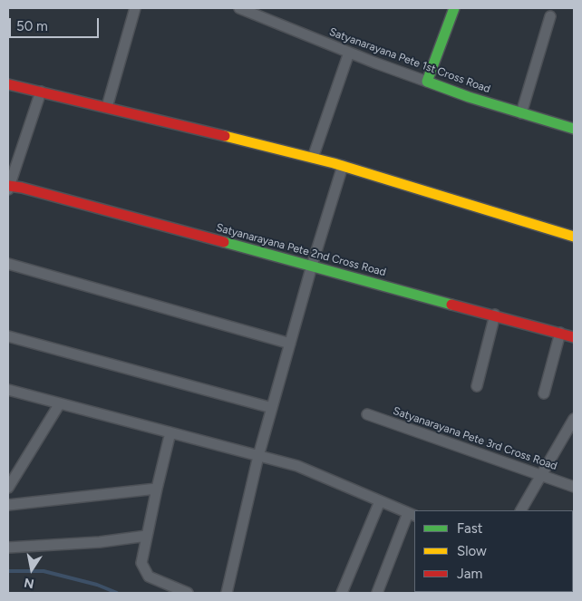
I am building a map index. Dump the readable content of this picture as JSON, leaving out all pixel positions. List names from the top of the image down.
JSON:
{
  "streets": {
    "street": ["Satyanarayana Pete 1st Cross Road", "Satyanarayana Pete 2nd Cross Road", "Satyanarayana Pete 3rd Cross Road"]
  },
  "legend": ["Fast", "Slow", "Jam"],
  "scale_bar": "50 m",
  "north": "bottom"
}
